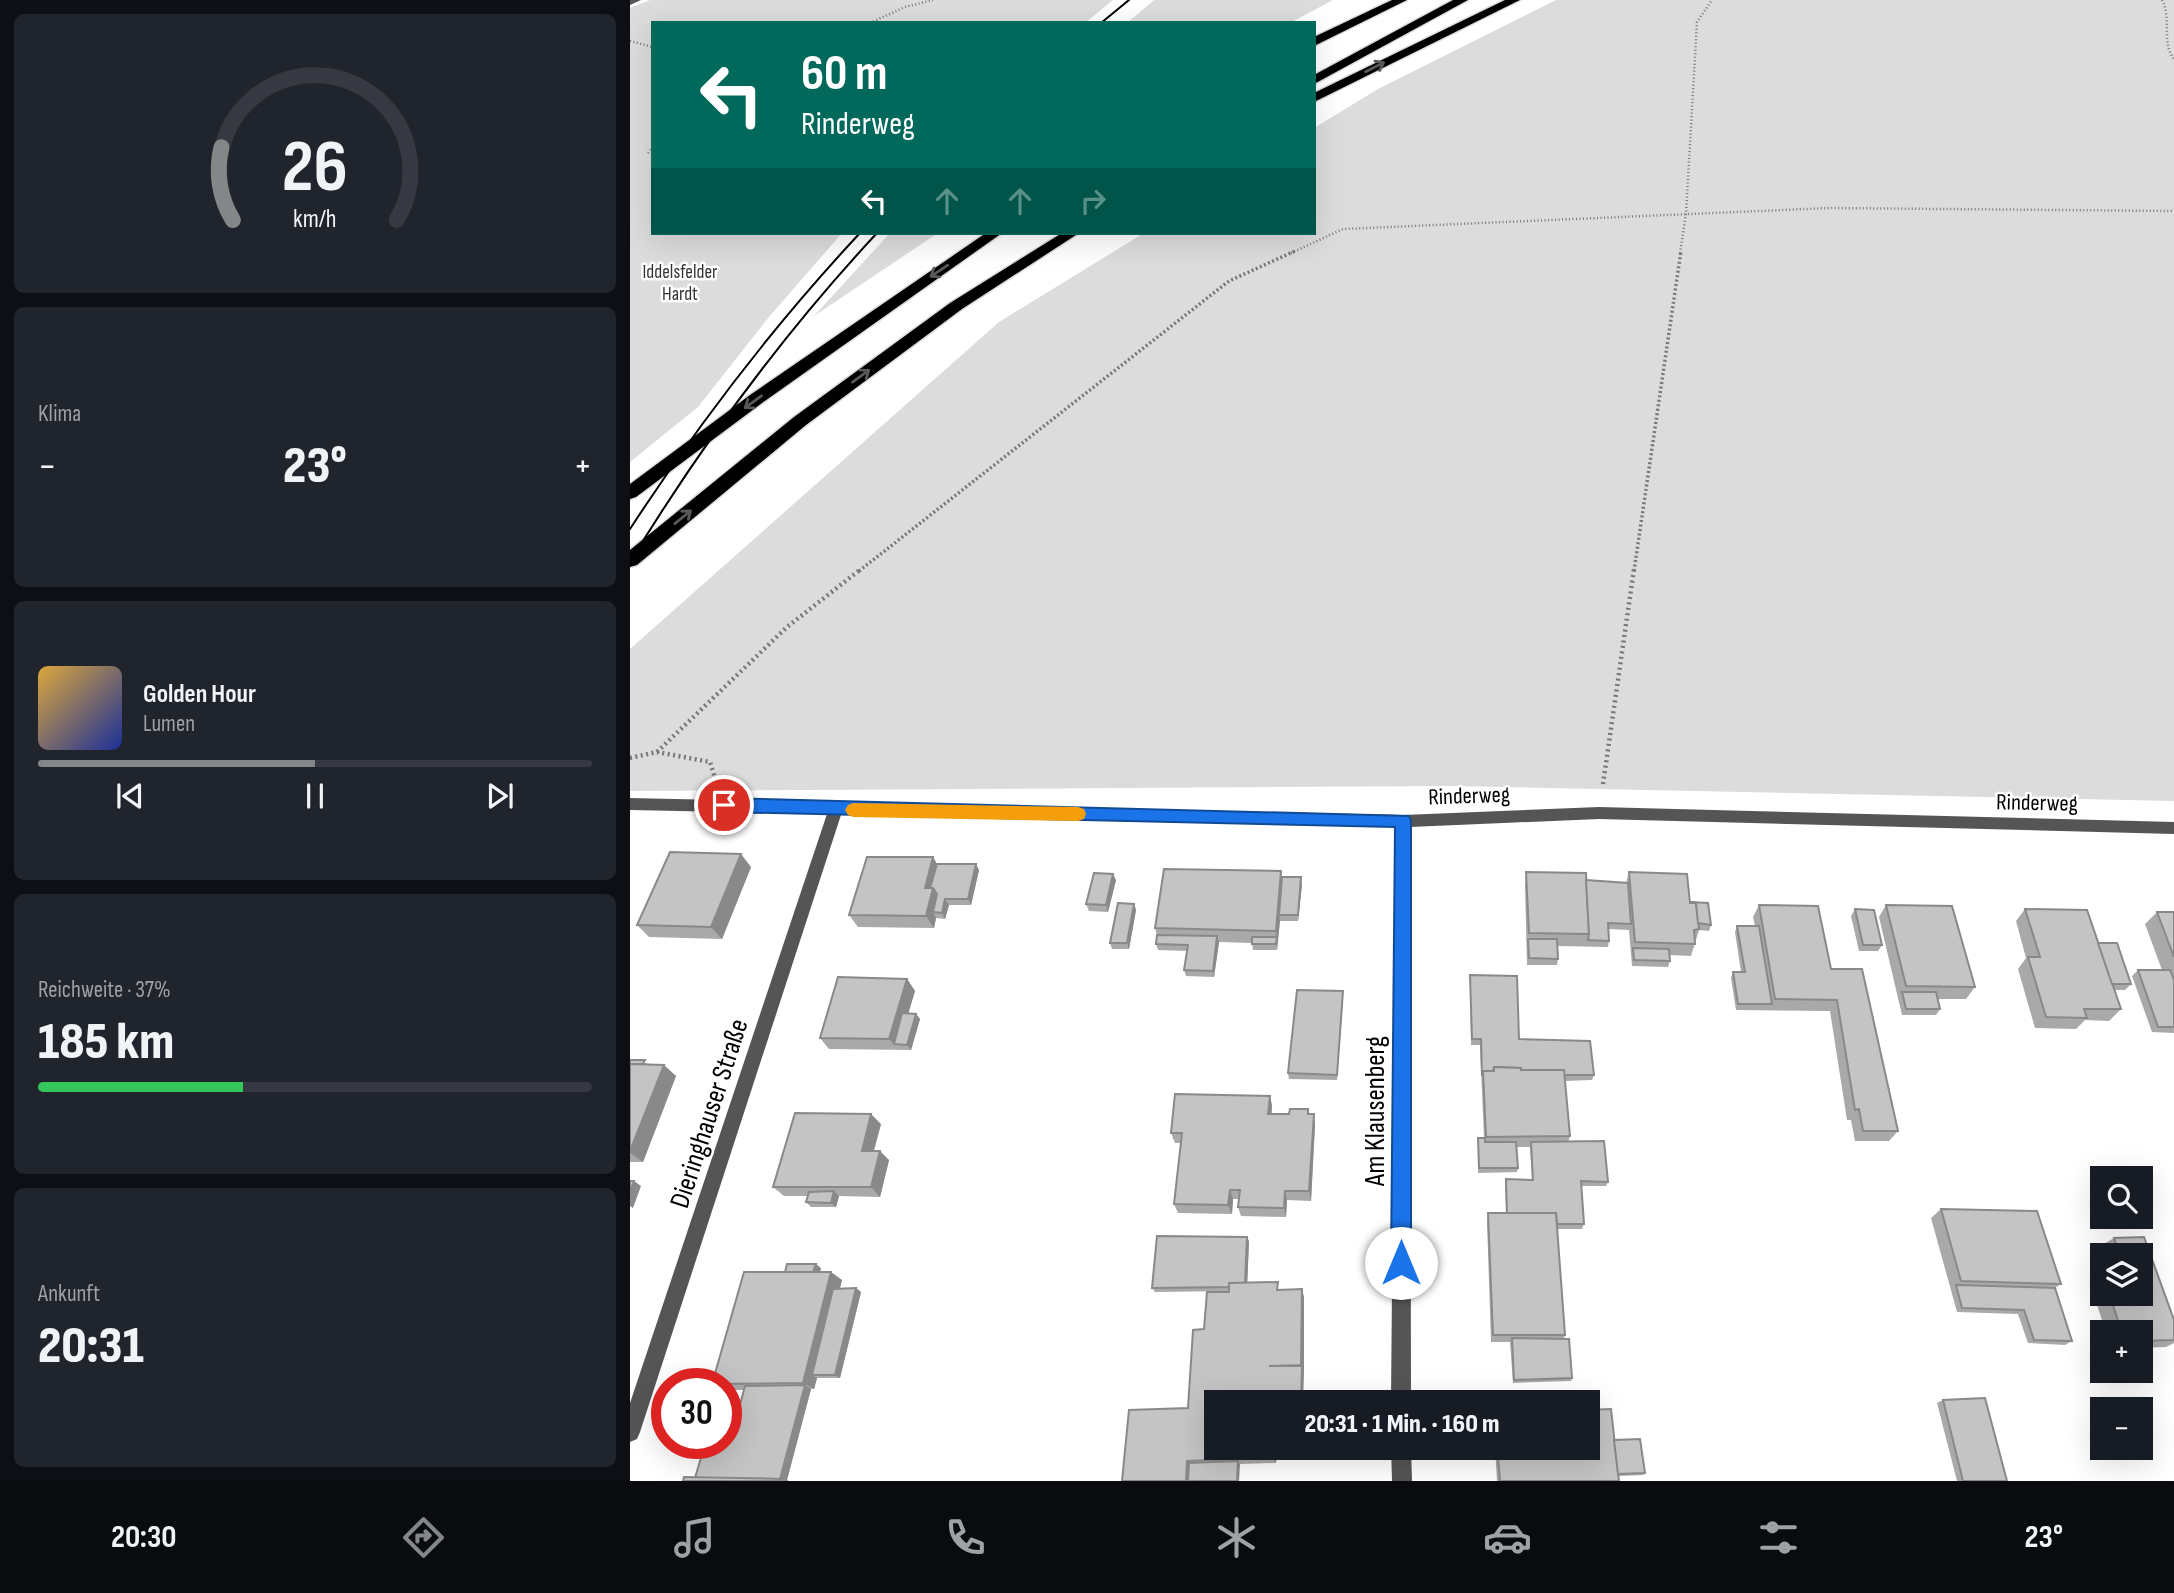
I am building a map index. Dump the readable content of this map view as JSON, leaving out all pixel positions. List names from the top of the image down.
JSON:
{
  "streets": {
    "street": ["Rinderweg", "Am Klausenberg", "Dieringhauser Straße"]
  },
  "crossings": [
    ["Rinderweg", "Am Klausenberg"],
    ["Rinderweg", "Dieringhauser Straße"]
  ],
  "parks": ["Iddelsfelder Hardt"],
  "page": {
    "turn": ["60 m", "Rinderweg"],
    "tile": [
      "Klima",
      ["Reichweite · 37%", "185 km"],
      ["Ankunft", "20:31"]
    ],
    "heat": ["−", "23°", "+"],
    "song": ["Golden Hour", "Lumen"],
    "map_buttons": ["+", "−"],
    "limit": "30",
    "trip": "20:31 · 1 Min. · 160 m",
    "tabs": ["20:30", "23°"],
    "gauge": ["26", "km/h"]
  }
}
